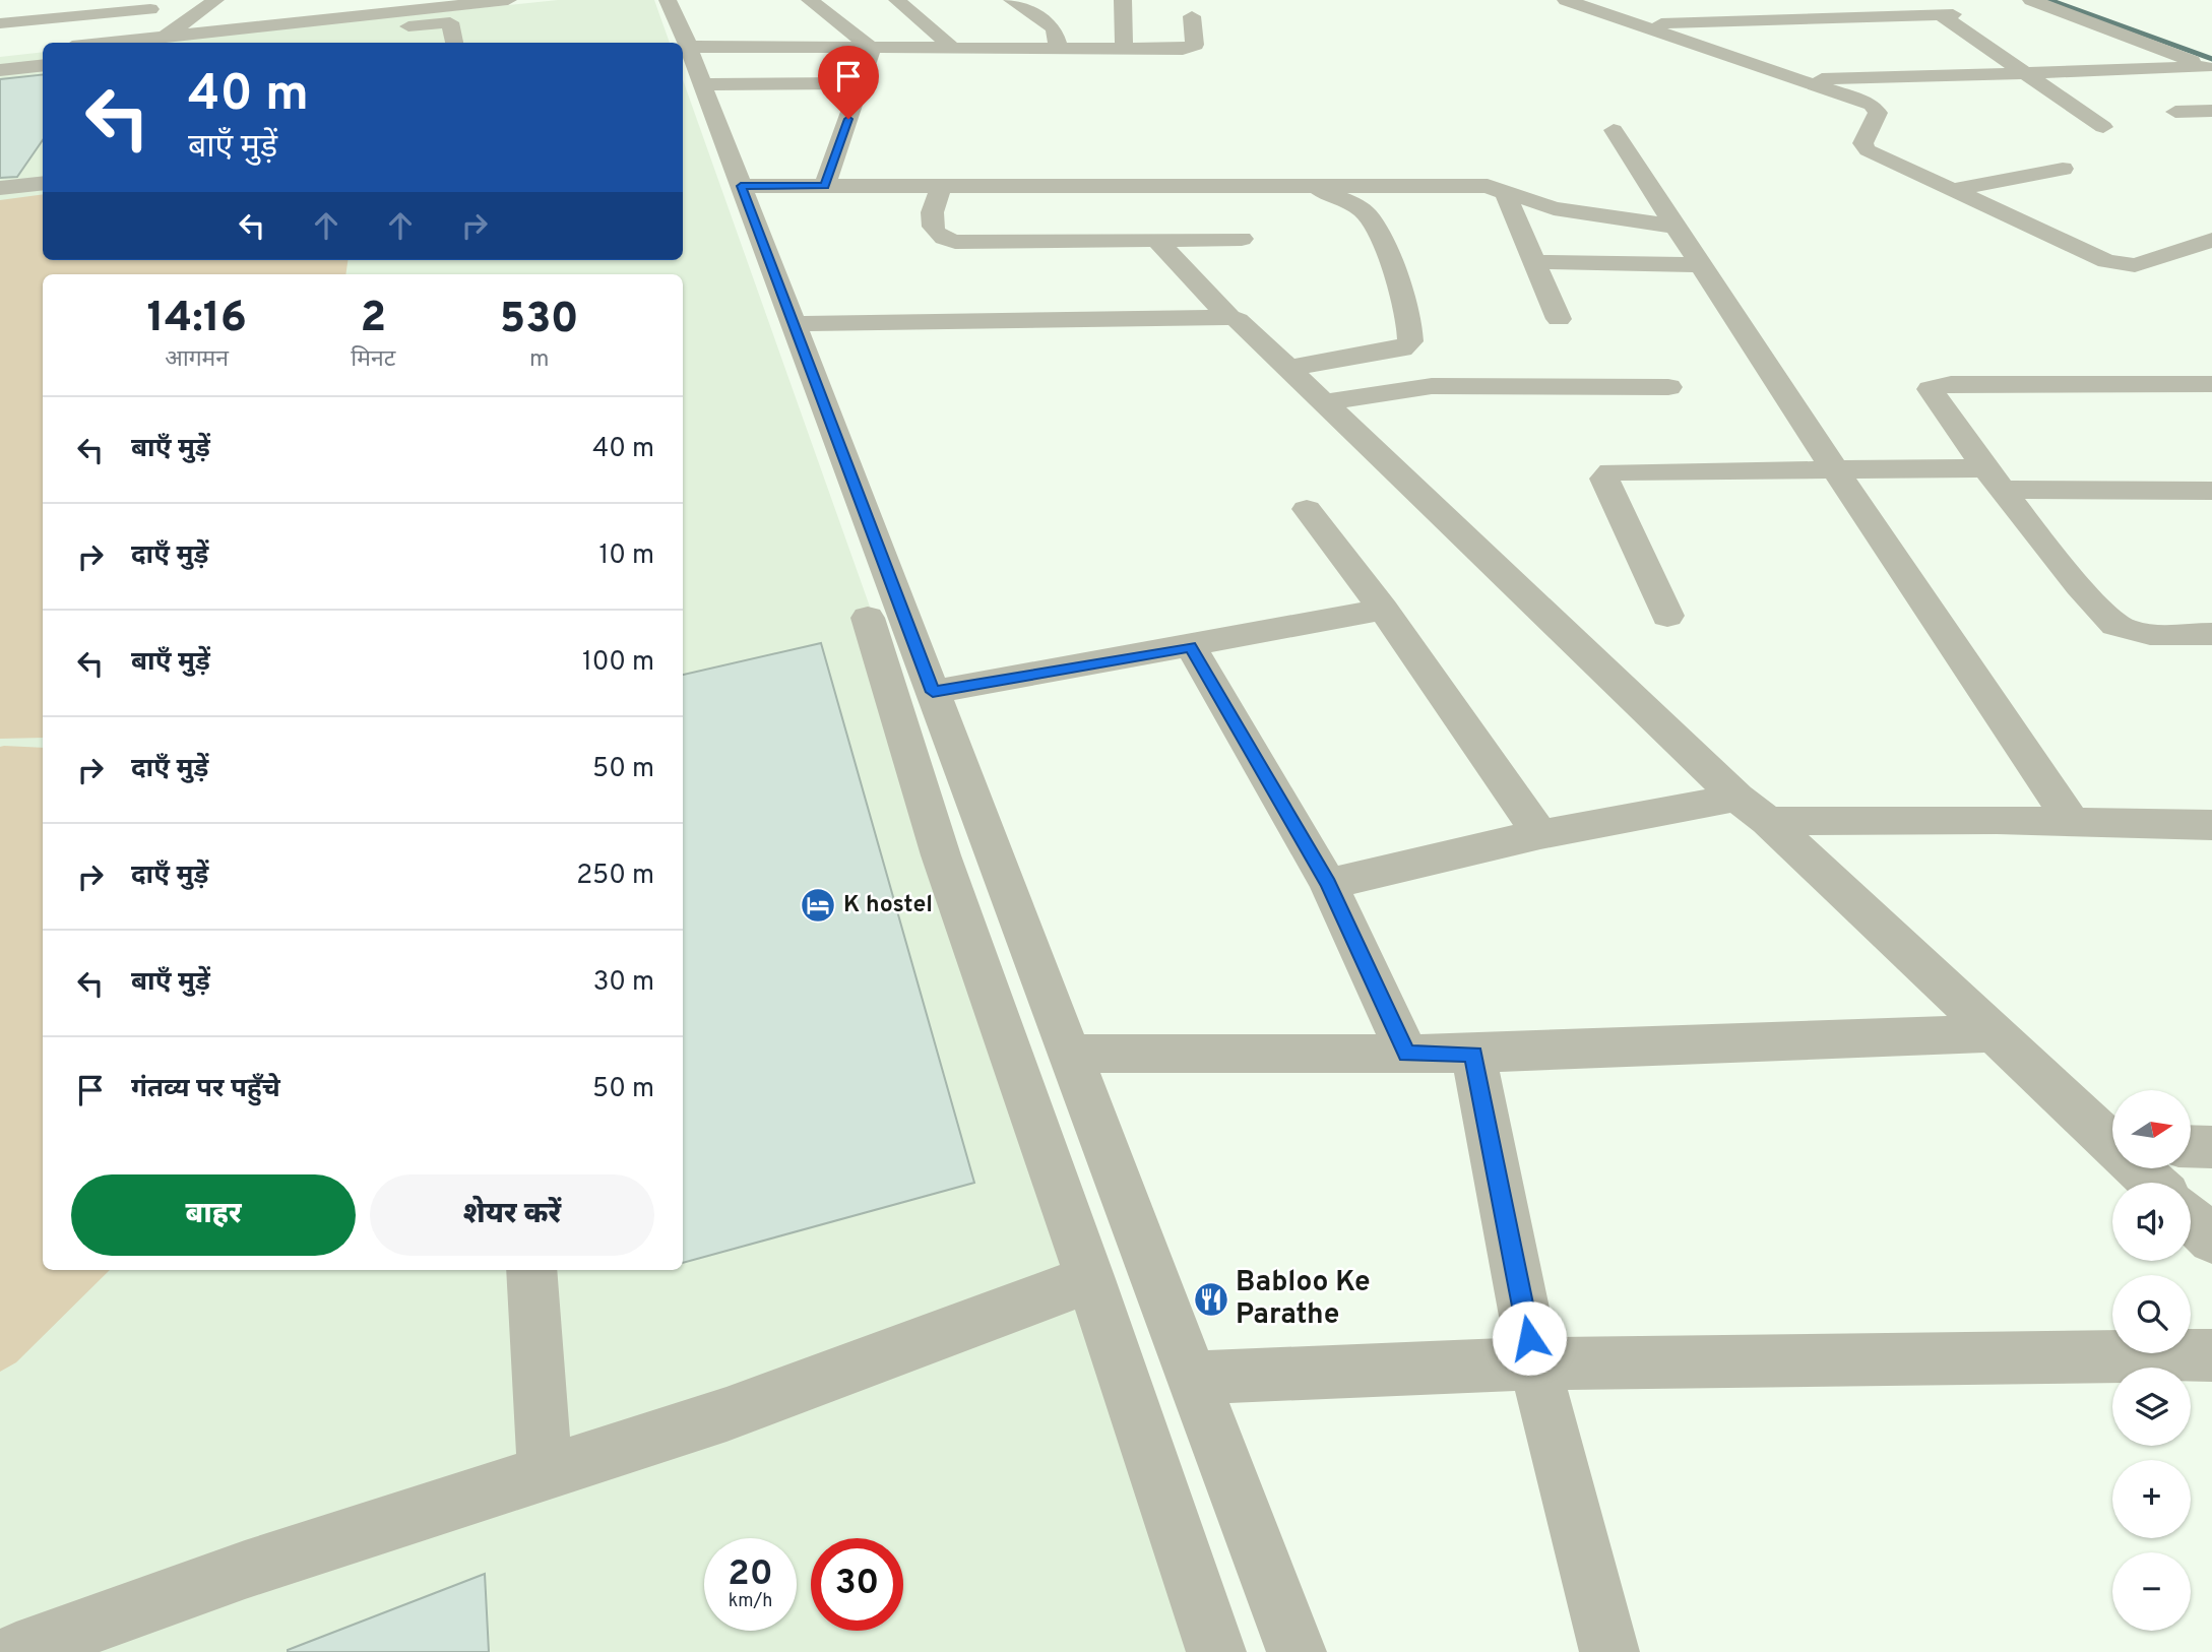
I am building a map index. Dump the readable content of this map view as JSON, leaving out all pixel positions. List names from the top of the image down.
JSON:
{
  "places": {
    "hotel": ["K hostel"],
    "restaurant": ["Babloo Ke Parathe"]
  },
  "north": "right",
  "page": {
    "turn": ["40 m", "बाएँ मुड़ें"],
    "eta": [
      "14:16",
      "आगमन",
      "2",
      "मिनट",
      "530",
      "m"
    ],
    "list": [
      {
        "name": "बाएँ मुड़ें",
        "value": "40 m"
      },
      {
        "name": "दाएँ मुड़ें",
        "value": "10 m"
      },
      {
        "name": "बाएँ मुड़ें",
        "value": "100 m"
      },
      {
        "name": "दाएँ मुड़ें",
        "value": "50 m"
      },
      {
        "name": "दाएँ मुड़ें",
        "value": "250 m"
      },
      {
        "name": "बाएँ मुड़ें",
        "value": "30 m"
      },
      {
        "name": "गंतव्य पर पहुँचे",
        "value": "50 m"
      }
    ],
    "map_buttons": ["+", "−"],
    "buttons": ["बाहर", "शेयर करें"],
    "speed": "20 km/h",
    "limit": "30"
  }
}
